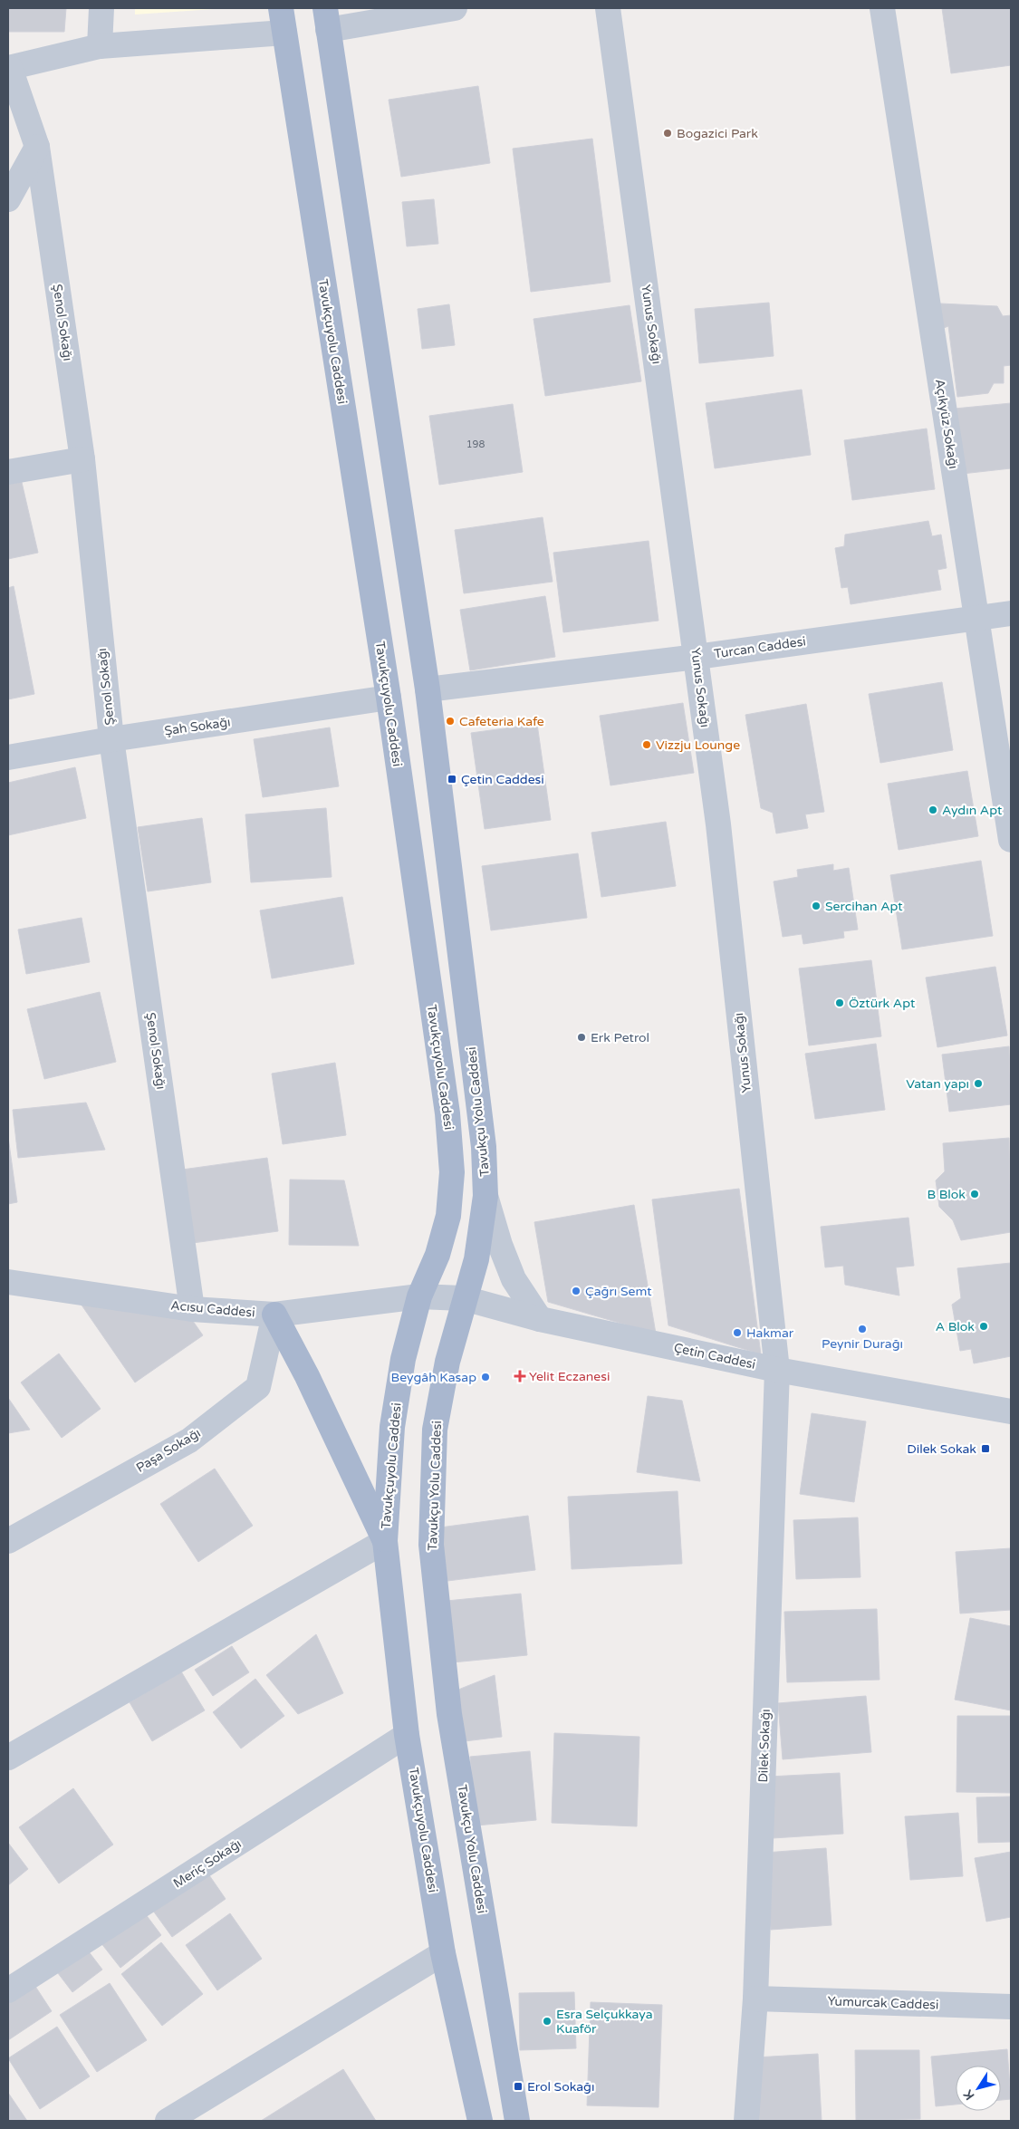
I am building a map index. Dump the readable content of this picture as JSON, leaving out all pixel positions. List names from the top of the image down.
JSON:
{
  "streets": {
    "main road": ["Tavukçuyolu Caddesi", "Tavukçu Yolu Caddesi"],
    "street": [
      "Şenol Sokağı",
      "Yunus Sokağı",
      "Açıkyüz Sokağı",
      "Turcan Caddesi",
      "Şah Sokağı",
      "Acısu Caddesi",
      "Çetin Caddesi",
      "Paşa Sokağı",
      "Dilek Sokağı",
      "Meriç Sokağı",
      "Yumurcak Caddesi"
    ]
  },
  "crossings": [
    ["Şenol Sokağı", "Şah Sokağı"],
    ["Şenol Sokağı", "Acısu Caddesi"],
    ["Yunus Sokağı", "Turcan Caddesi"],
    ["Yunus Sokağı", "Çetin Caddesi"],
    ["Yunus Sokağı", "Dilek Sokağı"],
    ["Tavukçuyolu Caddesi", "Şah Sokağı"],
    ["Tavukçuyolu Caddesi", "Acısu Caddesi"],
    ["Tavukçuyolu Caddesi", "Çetin Caddesi"],
    ["Tavukçuyolu Caddesi", "Meriç Sokağı"],
    ["Açıkyüz Sokağı", "Turcan Caddesi"],
    ["Turcan Caddesi", "Tavukçu Yolu Caddesi"],
    ["Tavukçu Yolu Caddesi", "Çetin Caddesi"],
    ["Acısu Caddesi", "Çetin Caddesi"],
    ["Acısu Caddesi", "Paşa Sokağı"],
    ["Çetin Caddesi", "Dilek Sokağı"],
    ["Dilek Sokağı", "Yumurcak Caddesi"]
  ],
  "places": {
    "other": [
      "Bogazici Park",
      "Cafeteria Kafe",
      "Vizzju Lounge",
      "Aydın Apt",
      "Sercihan Apt",
      "Öztürk Apt",
      "Erk Petrol",
      "Vatan yapı",
      "B Blok",
      "Çağrı Semt",
      "A Blok",
      "Peynir Durağı",
      "Hakmar",
      "Beygâh Kasap",
      "Esra Selçukkaya Kuaför"
    ],
    "transit": ["Çetin Caddesi", "Dilek Sokak", "Erol Sokağı"],
    "health": ["Yelit Eczanesi"]
  },
  "house_numbers": ["198"],
  "north": "bottom left"
}
